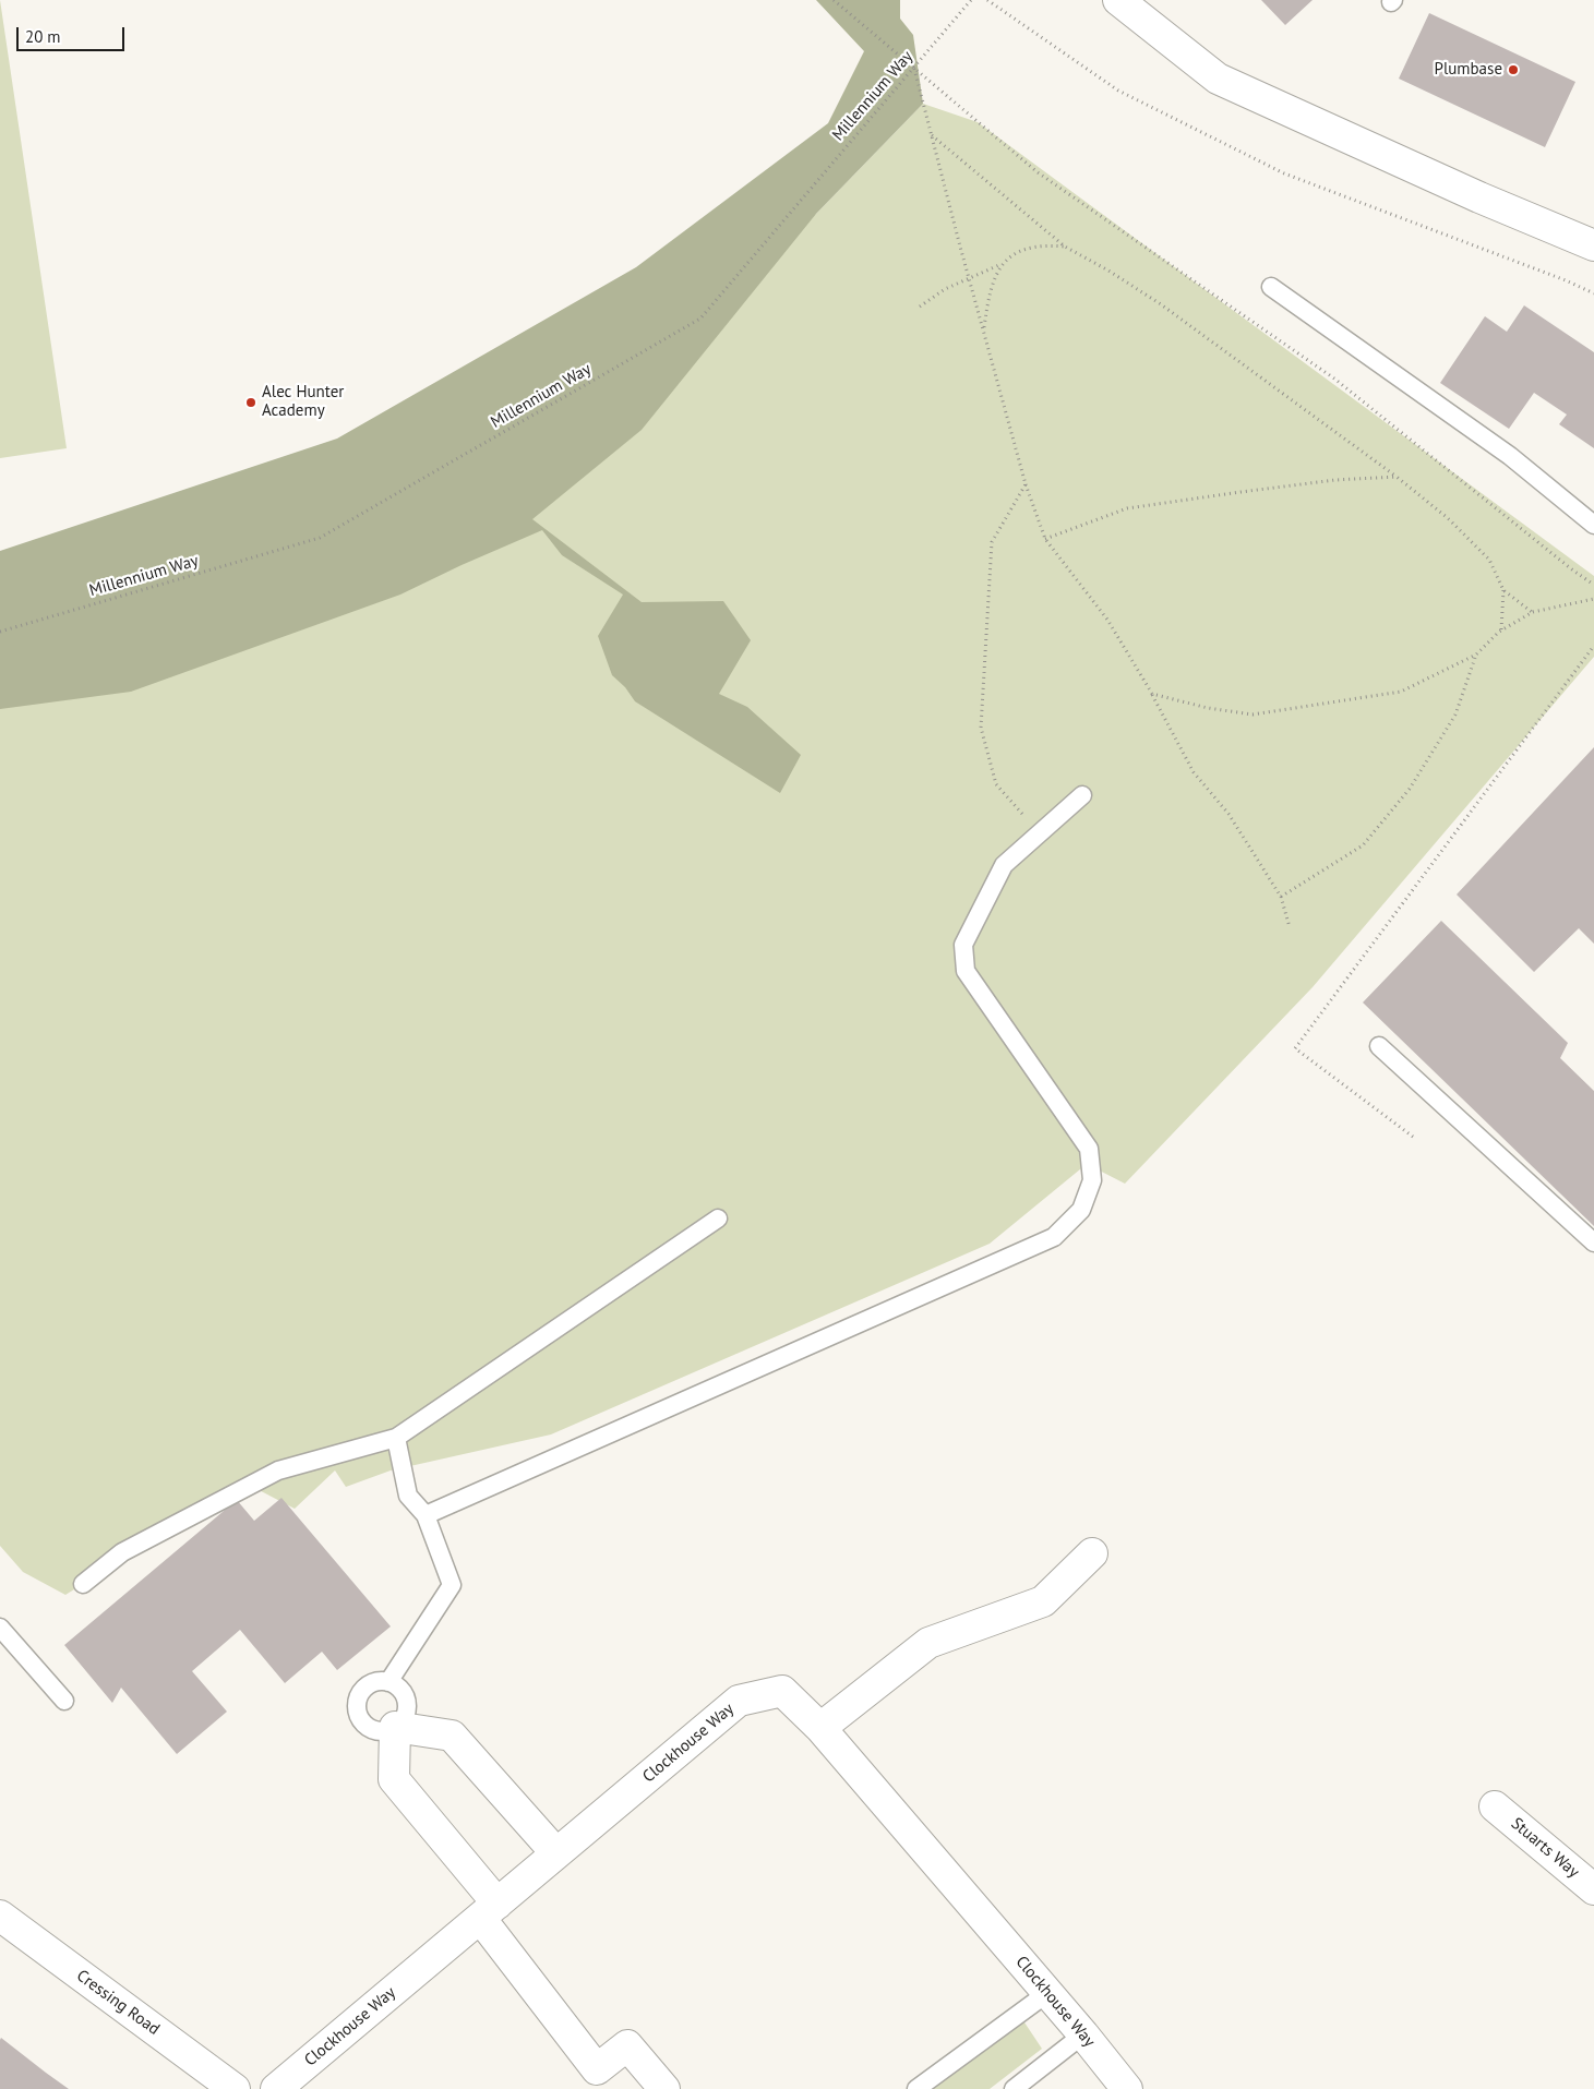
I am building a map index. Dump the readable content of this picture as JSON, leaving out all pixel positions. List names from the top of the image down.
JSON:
{
  "streets": {
    "street": ["Clockhouse Way", "Stuarts Way", "Cressing Road"],
    "path": ["Millennium Way"]
  },
  "places": ["Plumbase", "Alec Hunter Academy"],
  "scale_bar": "20 m"
}
